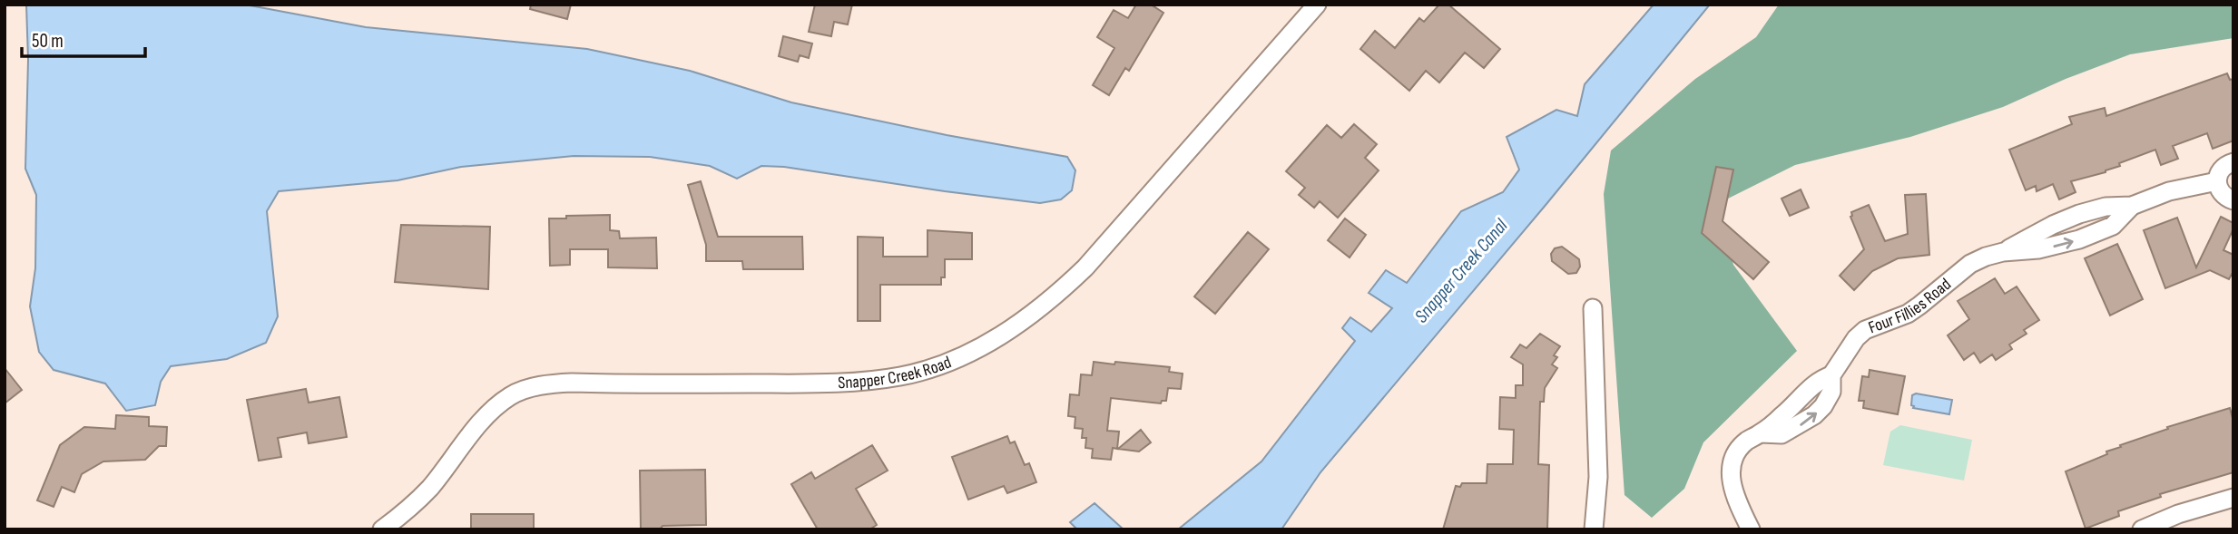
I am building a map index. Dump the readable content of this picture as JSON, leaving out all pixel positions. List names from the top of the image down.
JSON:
{
  "streets": {
    "street": ["Four Fillies Road", "Snapper Creek Road"]
  },
  "water": ["Snapper Creek Canal"],
  "scale_bar": "50 m"
}
